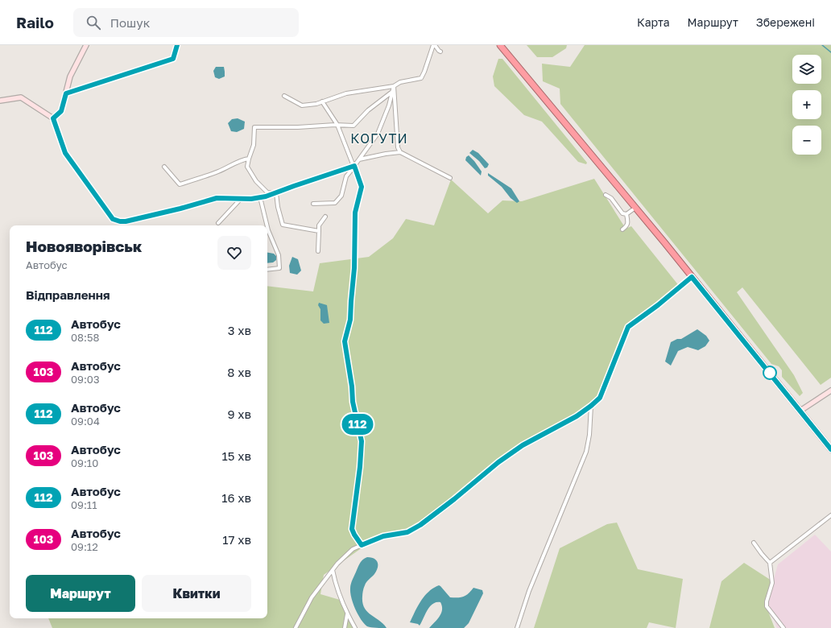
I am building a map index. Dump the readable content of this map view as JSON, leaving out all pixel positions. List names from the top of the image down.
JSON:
{
  "districts": ["КОГУТИ"],
  "lines": ["bus line 112"],
  "page": {
    "header": "Railo",
    "search": "Пошук",
    "nav": ["Карта", "Маршрут", "Збережені"],
    "on_map": "112",
    "map_buttons": ["+", "−"],
    "heading": [
      ["Новояворівськ", "Автобус"],
      "Відправлення"
    ],
    "list": [
      {
        "mark": "112",
        "name": "Автобус",
        "note": "08:58",
        "value": "3 хв"
      },
      {
        "mark": "103",
        "name": "Автобус",
        "note": "09:03",
        "value": "8 хв"
      },
      {
        "mark": "112",
        "name": "Автобус",
        "note": "09:04",
        "value": "9 хв"
      },
      {
        "mark": "103",
        "name": "Автобус",
        "note": "09:10",
        "value": "15 хв"
      },
      {
        "mark": "112",
        "name": "Автобус",
        "note": "09:11",
        "value": "16 хв"
      },
      {
        "mark": "103",
        "name": "Автобус",
        "note": "09:12",
        "value": "17 хв"
      }
    ],
    "buttons": ["Маршрут", "Квитки"]
  }
}
